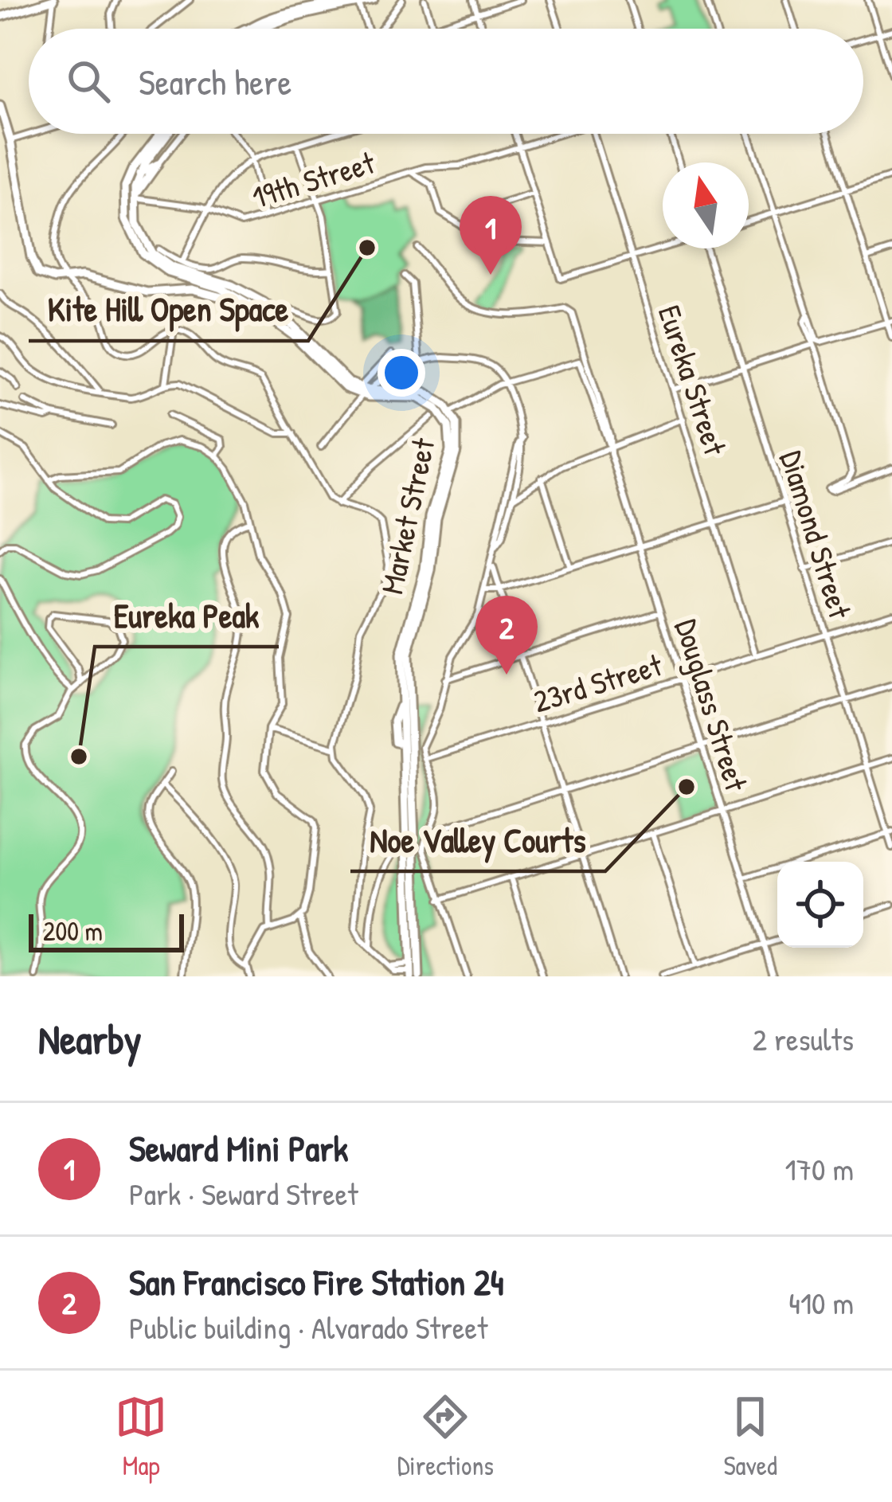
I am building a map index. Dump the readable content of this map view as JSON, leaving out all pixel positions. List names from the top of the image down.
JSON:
{
  "streets": {
    "main road": ["Market Street"],
    "street": [
      "19th Street",
      "Eureka Street",
      "Diamond Street",
      "23rd Street",
      "Douglass Street"
    ]
  },
  "crossings": [
    ["Eureka Street", "23rd Street"],
    ["Diamond Street", "23rd Street"],
    ["23rd Street", "Douglass Street"]
  ],
  "places": ["Kite Hill Open Space", "Eureka Peak", "Noe Valley Courts"],
  "scale_bar": "200 m",
  "north": "top",
  "page": {
    "search": "Search here",
    "pins": ["1", "2"],
    "scale": "200 m",
    "heading": ["Nearby", "2 results"],
    "list": [
      {
        "mark": "1",
        "name": "Seward Mini Park",
        "note": "Park · Seward Street",
        "value": "170 m"
      },
      {
        "mark": "2",
        "name": "San Francisco Fire Station 24",
        "note": "Public building · Alvarado Street",
        "value": "410 m"
      }
    ],
    "nav": ["Map", "Directions", "Saved"]
  }
}
